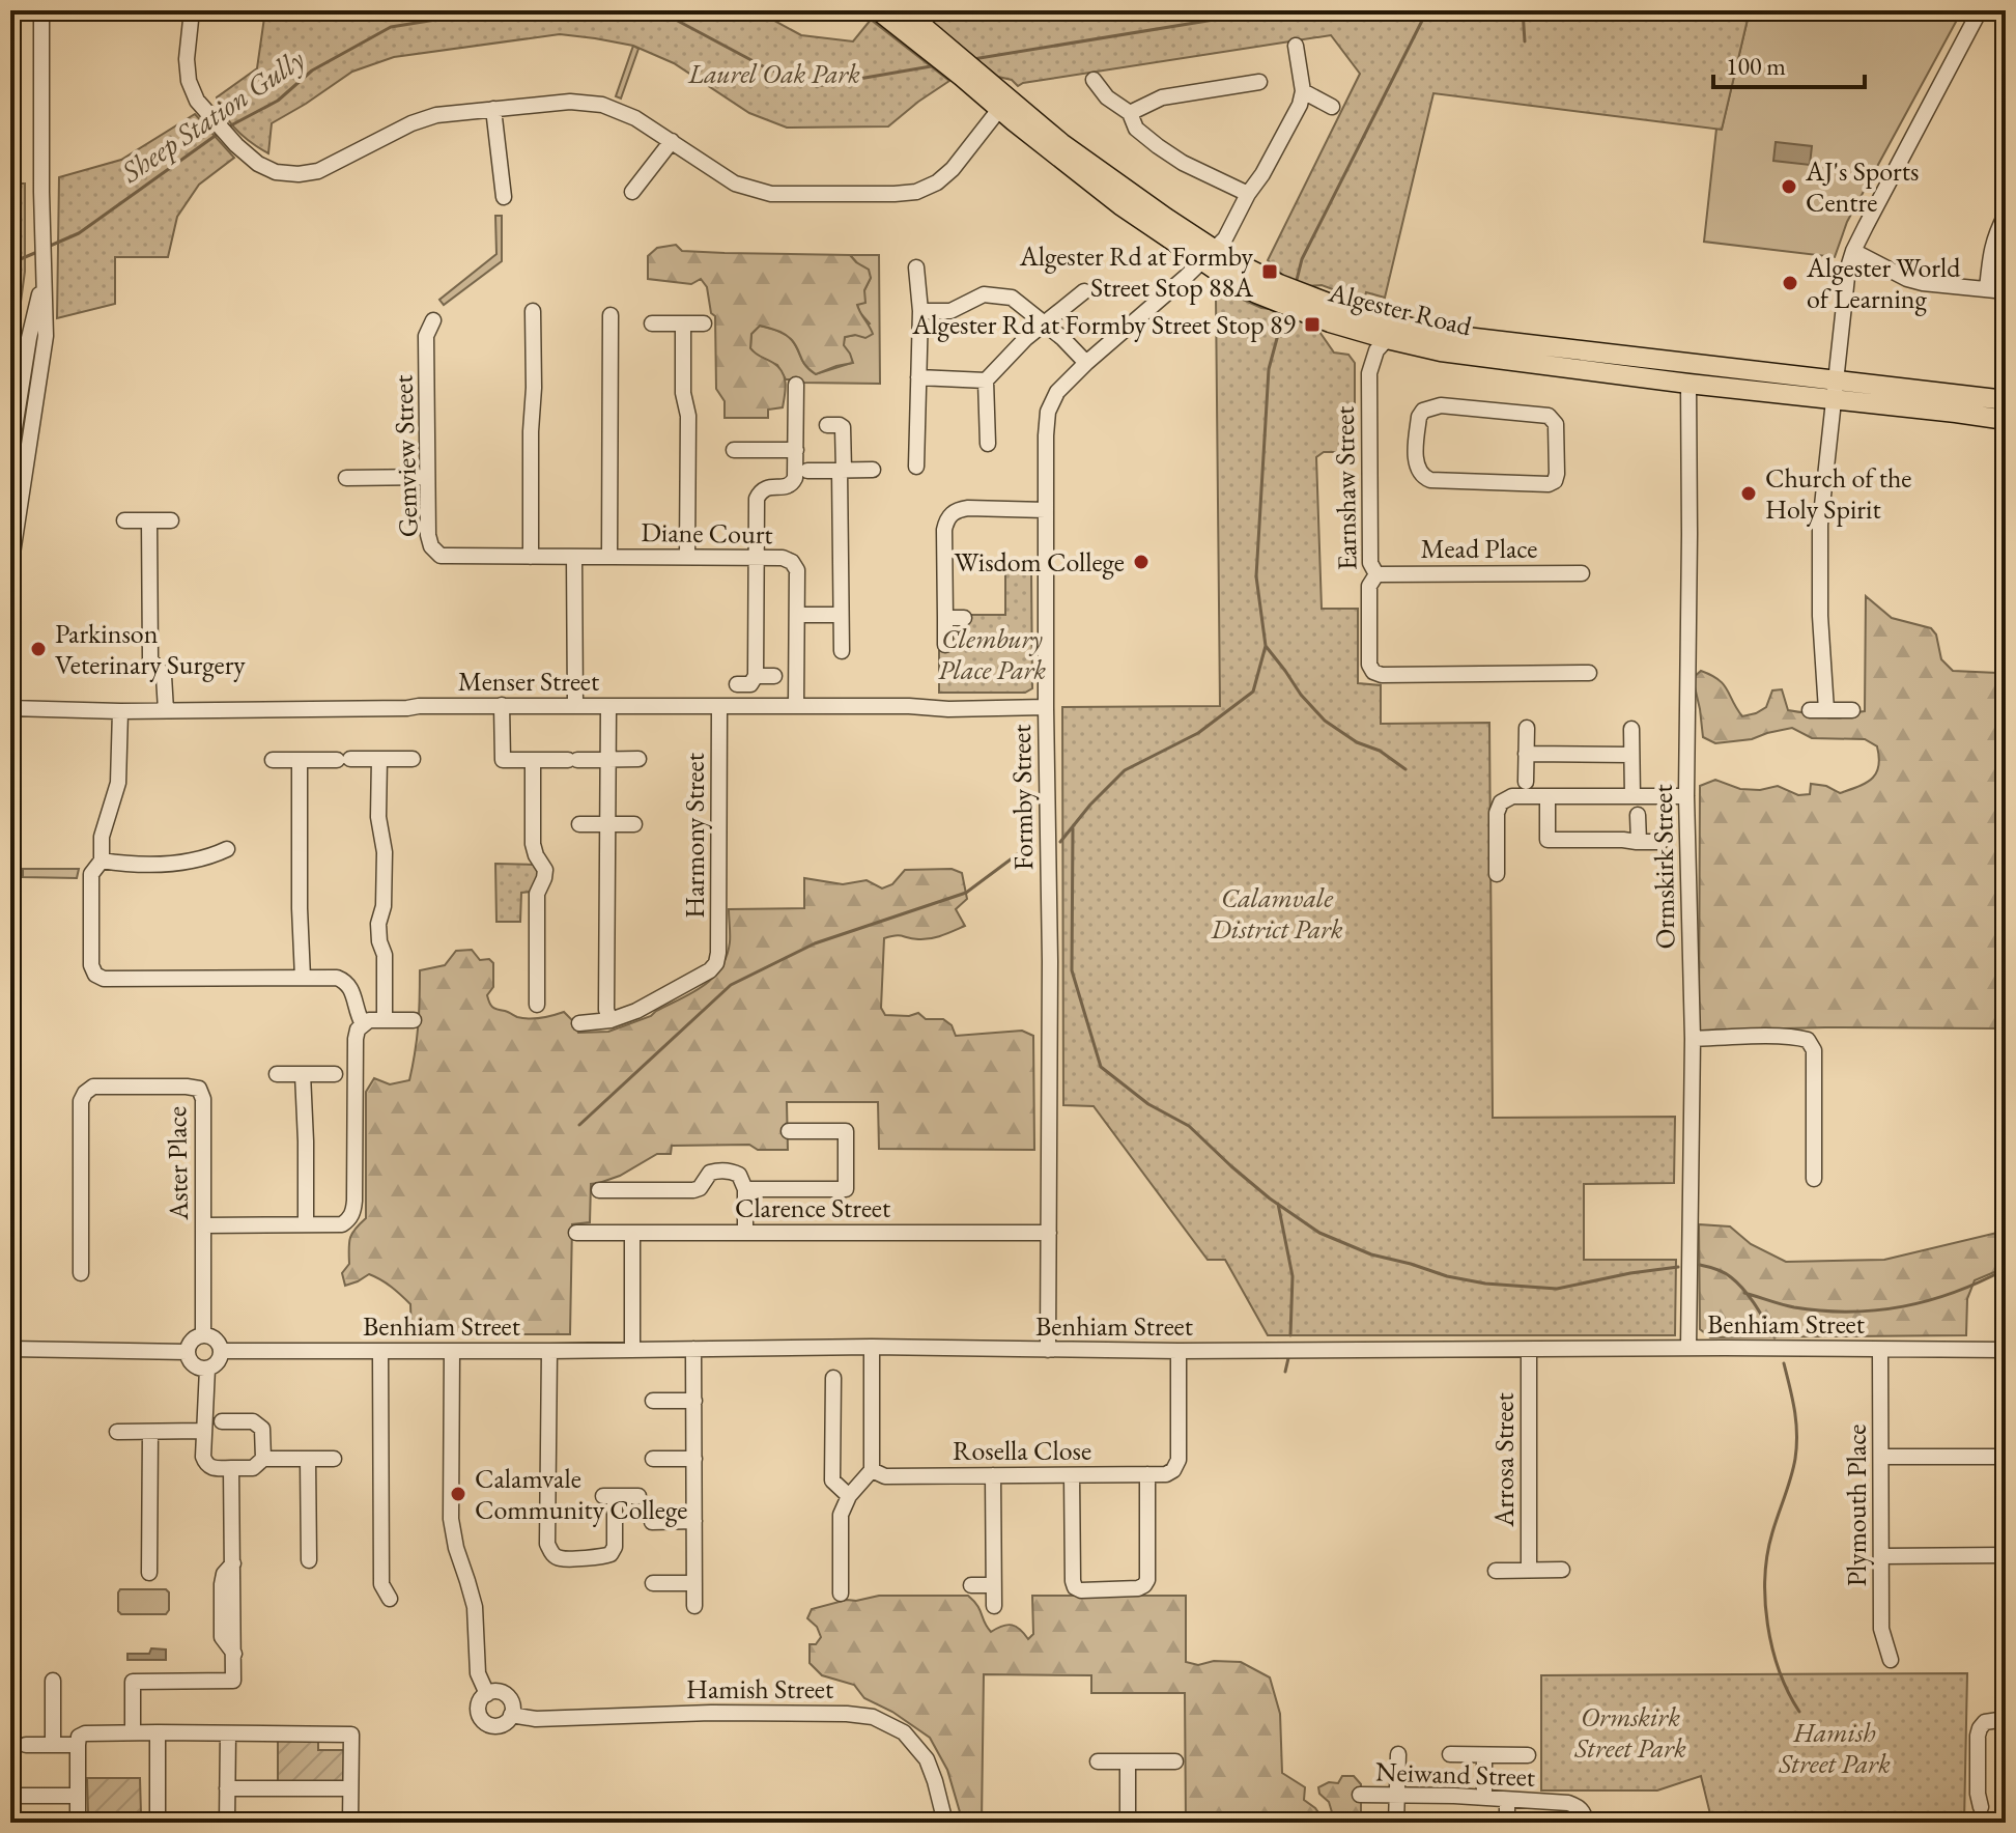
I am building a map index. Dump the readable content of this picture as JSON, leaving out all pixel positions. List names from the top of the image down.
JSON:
{
  "streets": {
    "main road": ["Algester Road"],
    "street": [
      "Gemview Street",
      "Earnshaw Street",
      "Diane Court",
      "Mead Place",
      "Menser Street",
      "Formby Street",
      "Harmony Street",
      "Ormskirk Street",
      "Aster Place",
      "Clarence Street",
      "Benhiam Street",
      "Rosella Close",
      "Arrosa Street",
      "Plymouth Place",
      "Hamish Street",
      "Neiwand Street"
    ]
  },
  "crossings": [
    ["Algester Road", "Earnshaw Street"],
    ["Algester Road", "Formby Street"],
    ["Algester Road", "Ormskirk Street"],
    ["Gemview Street", "Diane Court"],
    ["Earnshaw Street", "Mead Place"],
    ["Diane Court", "Menser Street"],
    ["Menser Street", "Formby Street"],
    ["Menser Street", "Harmony Street"],
    ["Formby Street", "Clarence Street"],
    ["Formby Street", "Benhiam Street"],
    ["Ormskirk Street", "Benhiam Street"],
    ["Aster Place", "Benhiam Street"],
    ["Benhiam Street", "Rosella Close"],
    ["Benhiam Street", "Arrosa Street"],
    ["Benhiam Street", "Plymouth Place"]
  ],
  "water": ["Sheep Station Gully"],
  "parks": [
    "Laurel Oak Park",
    "Clembury Place Park",
    "Calamvale District Park",
    "Ormskirk Street Park",
    "Hamish Street Park"
  ],
  "places": {
    "other": [
      "AJ's Sports Centre",
      "Algester World of Learning",
      "Church of the Holy Spirit",
      "Wisdom College",
      "Parkinson Veterinary Surgery",
      "Calamvale Community College"
    ],
    "transit": ["Algester Rd at Formby Street Stop 88A", "Algester Rd at Formby Street Stop 89"]
  },
  "scale_bar": "100 m"
}
